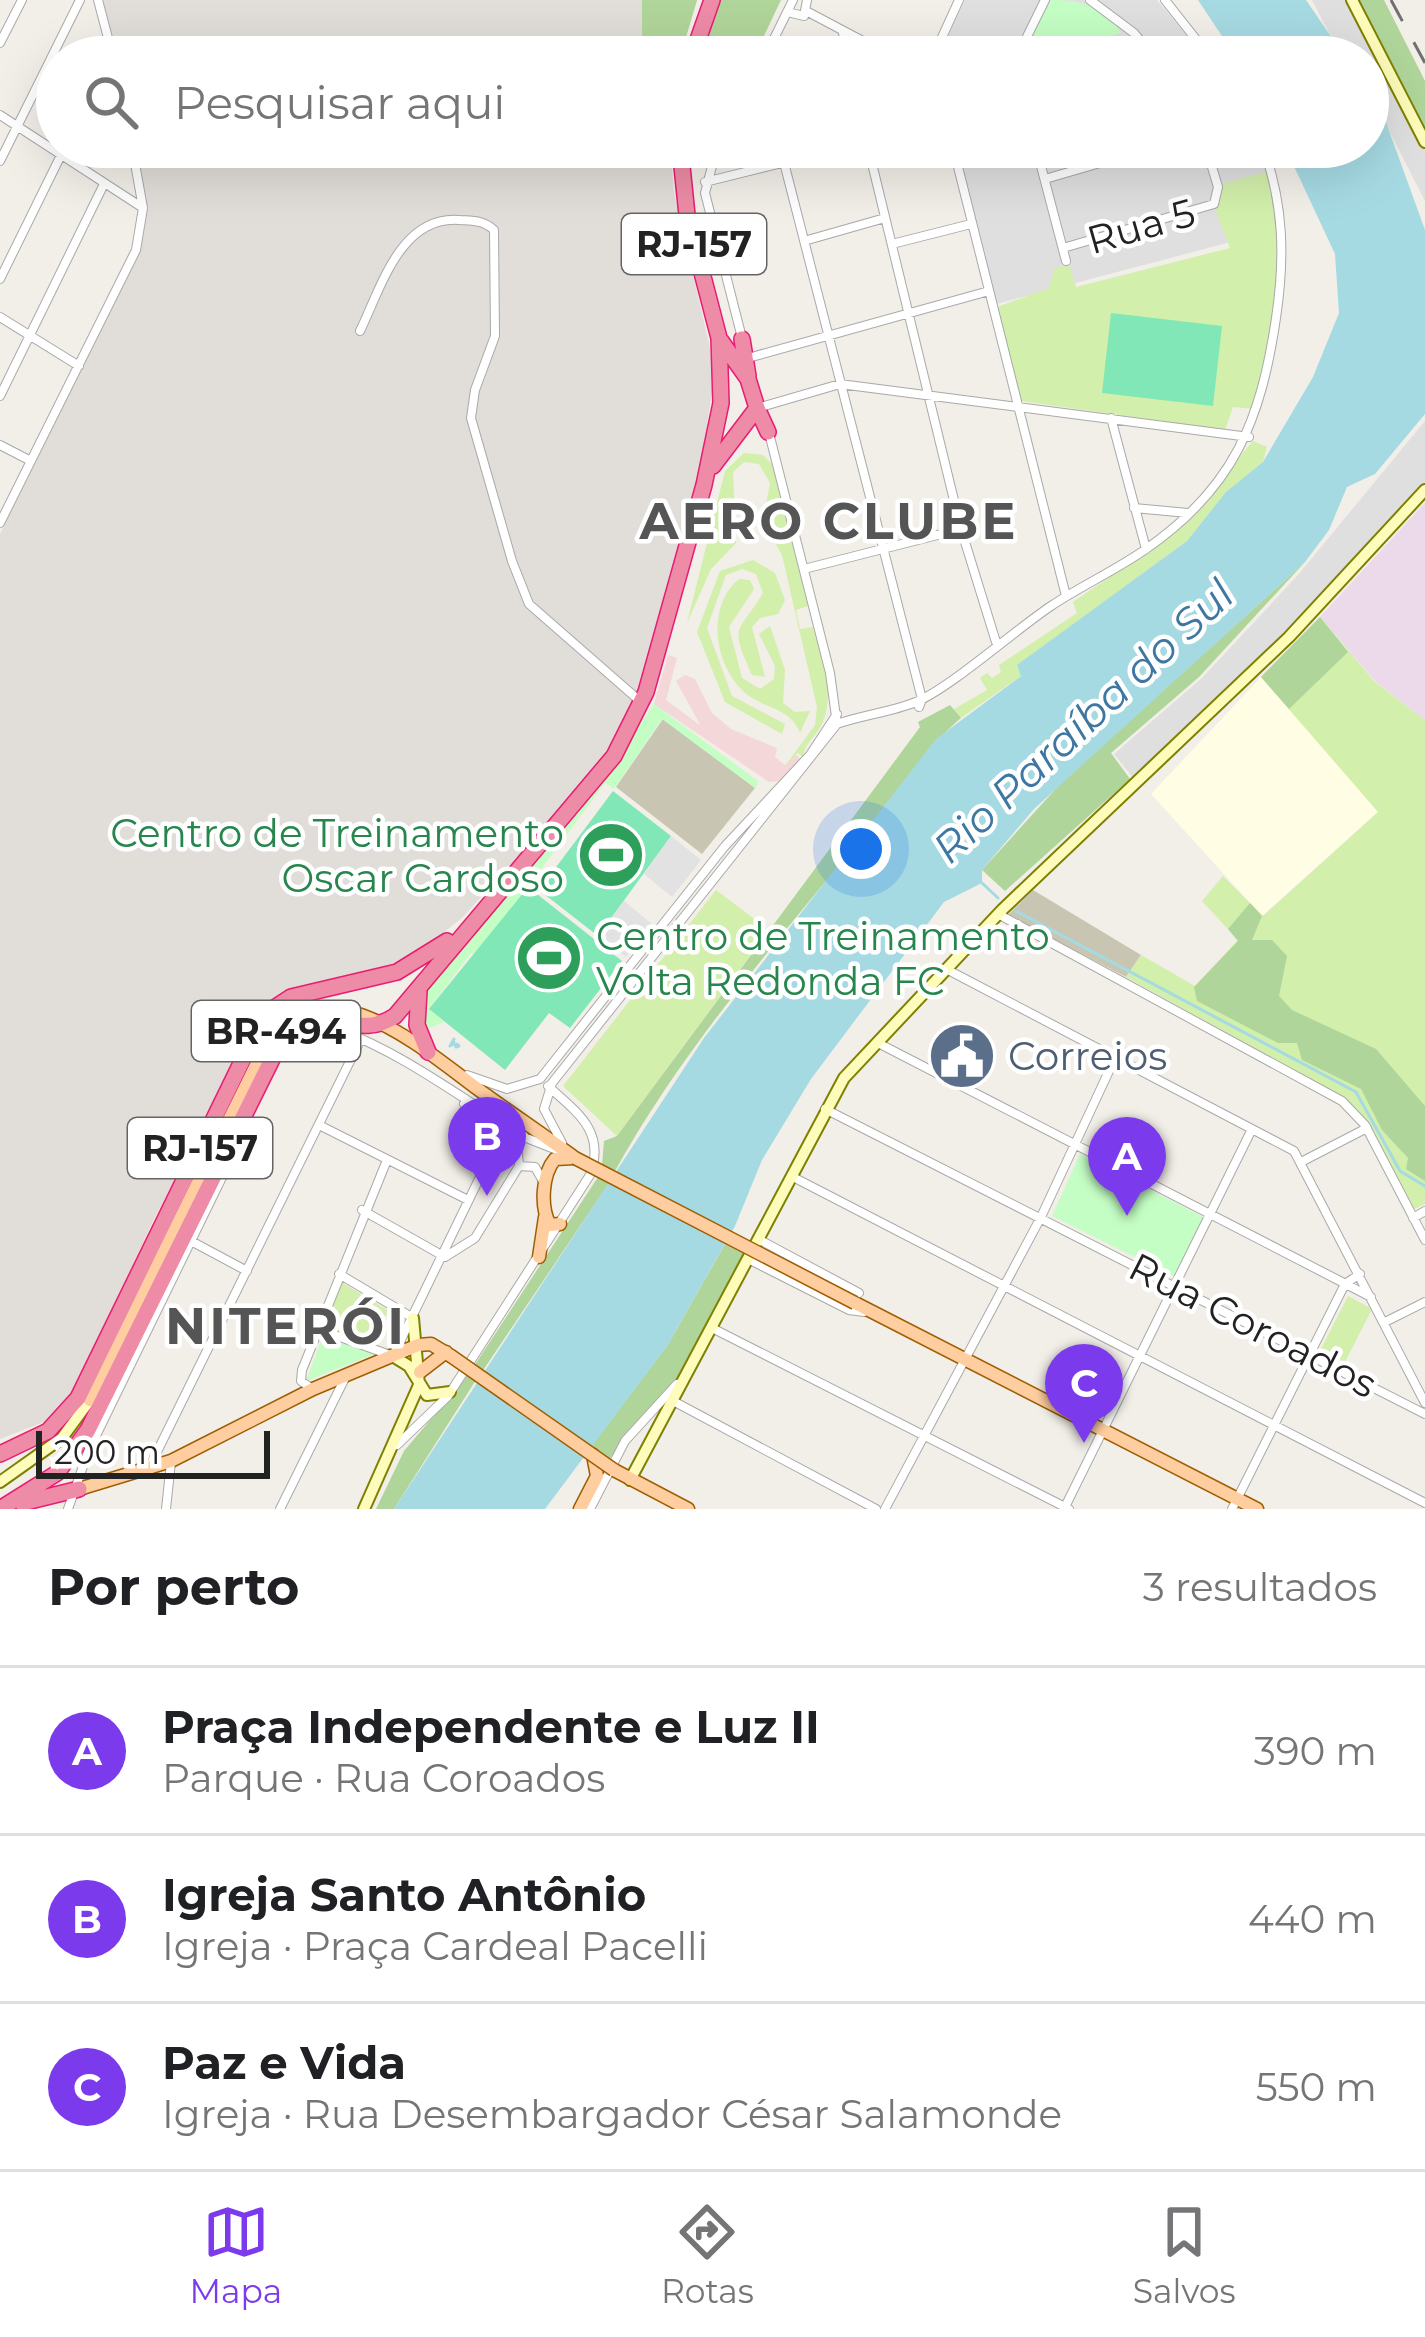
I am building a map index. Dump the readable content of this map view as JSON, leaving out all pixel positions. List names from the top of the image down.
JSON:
{
  "streets": {
    "highway": ["RJ-157", "BR-494"],
    "street": ["Rua 5", "Rua Coroados"]
  },
  "districts": ["AERO CLUBE", "NITERÓI"],
  "water": ["Rio Paraíba do Sul"],
  "places": {
    "sports": ["Centro de Treinamento Oscar Cardoso", "Centro de Treinamento Volta Redonda FC"],
    "public building": ["Correios"]
  },
  "scale_bar": "200 m",
  "page": {
    "search": "Pesquisar aqui",
    "pins": ["B", "A", "C"],
    "scale": "200 m",
    "heading": ["Por perto", "3 resultados"],
    "list": [
      {
        "mark": "A",
        "name": "Praça Independente e Luz II",
        "note": "Parque · Rua Coroados",
        "value": "390 m"
      },
      {
        "mark": "B",
        "name": "Igreja Santo Antônio",
        "note": "Igreja · Praça Cardeal Pacelli",
        "value": "440 m"
      },
      {
        "mark": "C",
        "name": "Paz e Vida",
        "note": "Igreja · Rua Desembargador César Salamonde",
        "value": "550 m"
      }
    ],
    "nav": ["Mapa", "Rotas", "Salvos"]
  }
}
